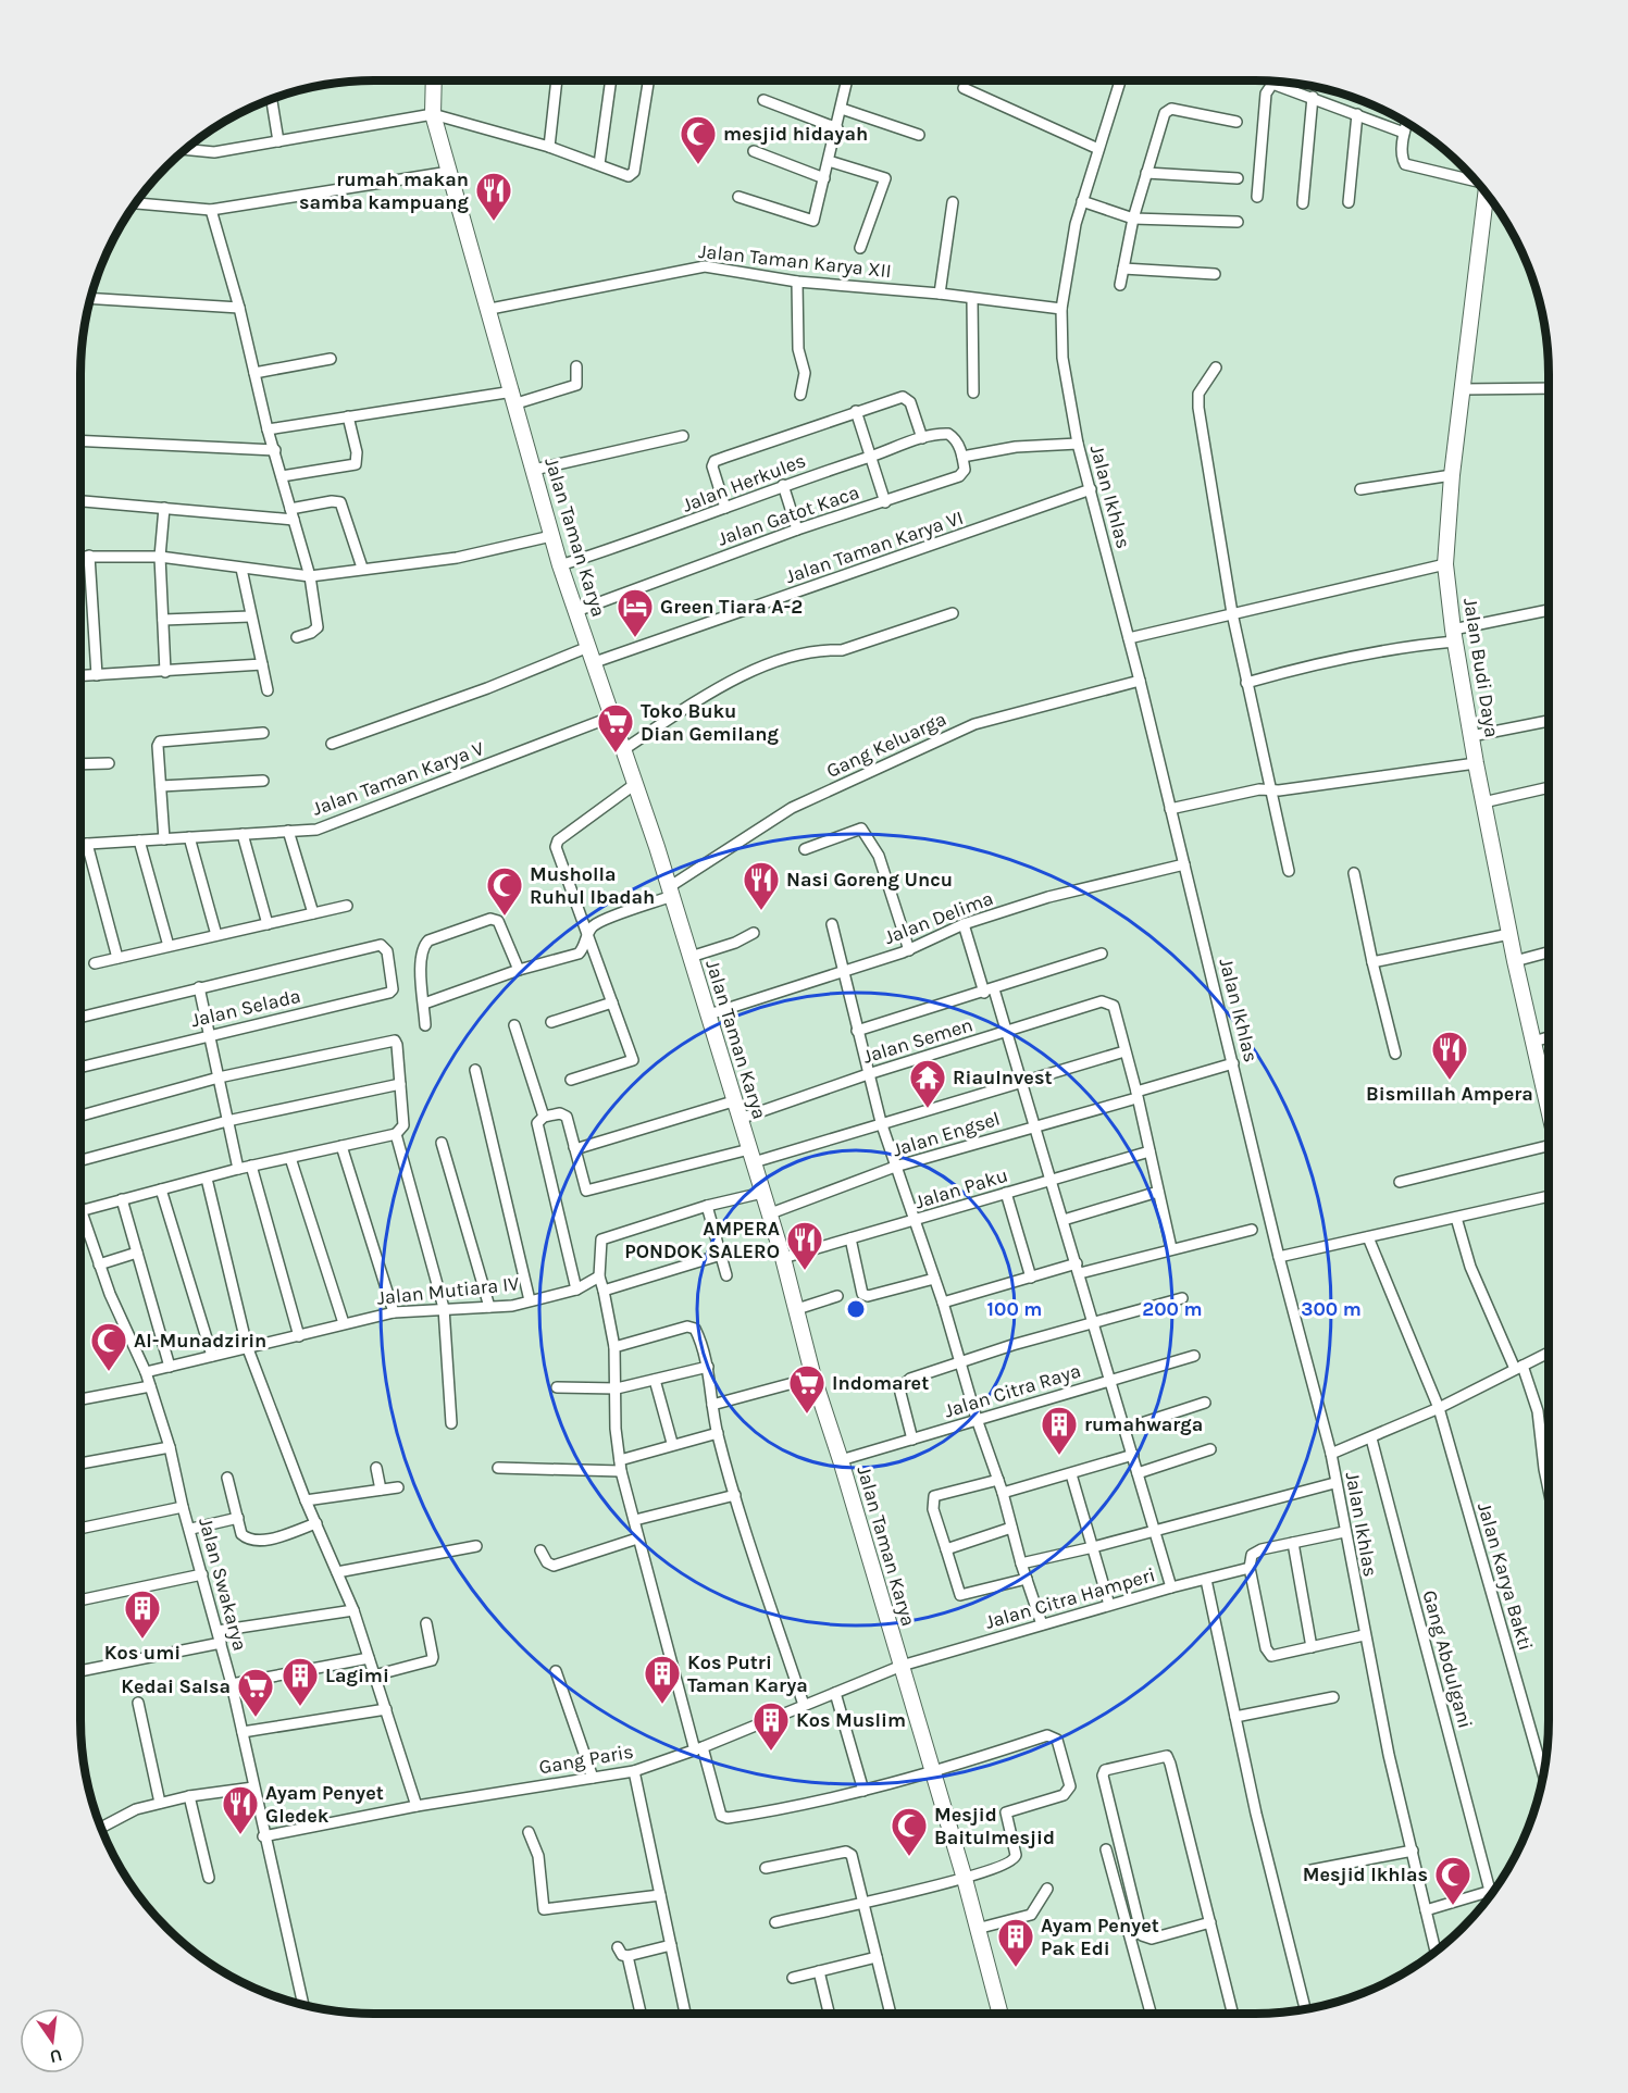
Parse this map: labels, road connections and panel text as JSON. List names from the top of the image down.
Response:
{
  "streets": {
    "street": [
      "Jalan Taman Karya XII",
      "Jalan Herkules",
      "Jalan Ikhlas",
      "Jalan Gatot Kaca",
      "Jalan Taman Karya",
      "Jalan Taman Karya VI",
      "Jalan Budi Daya",
      "Gang Keluarga",
      "Jalan Taman Karya V",
      "Jalan Delima",
      "Jalan Selada",
      "Jalan Semen",
      "Jalan Engsel",
      "Jalan Paku",
      "Jalan Mutiara IV",
      "Jalan Citra Raya",
      "Jalan Karya Bakti",
      "Jalan Swakarya",
      "Jalan Citra Hamperi",
      "Gang Abdulgani",
      "Gang Paris"
    ]
  },
  "crossings": [
    ["Jalan Taman Karya XII", "Jalan Ikhlas"],
    ["Jalan Taman Karya XII", "Jalan Taman Karya"],
    ["Jalan Herkules", "Jalan Gatot Kaca"],
    ["Jalan Herkules", "Jalan Taman Karya"],
    ["Jalan Ikhlas", "Jalan Taman Karya VI"],
    ["Jalan Ikhlas", "Gang Keluarga"],
    ["Jalan Ikhlas", "Jalan Delima"],
    ["Jalan Ikhlas", "Jalan Engsel"],
    ["Jalan Gatot Kaca", "Jalan Taman Karya"],
    ["Jalan Taman Karya", "Jalan Taman Karya VI"],
    ["Jalan Taman Karya", "Gang Keluarga"],
    ["Jalan Taman Karya", "Jalan Taman Karya V"],
    ["Jalan Taman Karya", "Jalan Delima"],
    ["Jalan Taman Karya", "Jalan Semen"],
    ["Jalan Taman Karya", "Jalan Engsel"],
    ["Jalan Taman Karya", "Jalan Paku"],
    ["Jalan Taman Karya", "Jalan Citra Raya"],
    ["Jalan Taman Karya", "Jalan Citra Hamperi"],
    ["Jalan Taman Karya", "Gang Paris"],
    ["Jalan Mutiara IV", "Jalan Swakarya"],
    ["Jalan Swakarya", "Gang Paris"],
    ["Jalan Citra Hamperi", "Gang Paris"]
  ],
  "places": {
    "mosque": [
      "mesjid hidayah",
      "Musholla Ruhul Ibadah",
      "Al-Munadzirin",
      "Mesjid Baitulmesjid",
      "Mesjid Ikhlas"
    ],
    "restaurant": [
      "rumah makan samba kampuang",
      "Nasi Goreng Uncu",
      "Bismillah Ampera",
      "AMPERA PONDOK SALERO",
      "Ayam Penyet Gledek"
    ],
    "hotel": ["Green Tiara A-2"],
    "supermarket": ["Toko Buku Dian Gemilang", "Indomaret", "Kedai Salsa"],
    "temple": ["RiauInvest"],
    "building": [
      "rumahwarga",
      "Kos umi",
      "Kos Putri Taman Karya",
      "Lagimi",
      "Kos Muslim",
      "Ayam Penyet Pak Edi"
    ]
  },
  "north": "bottom",
  "rings": ["100 m", "200 m", "300 m"]
}
